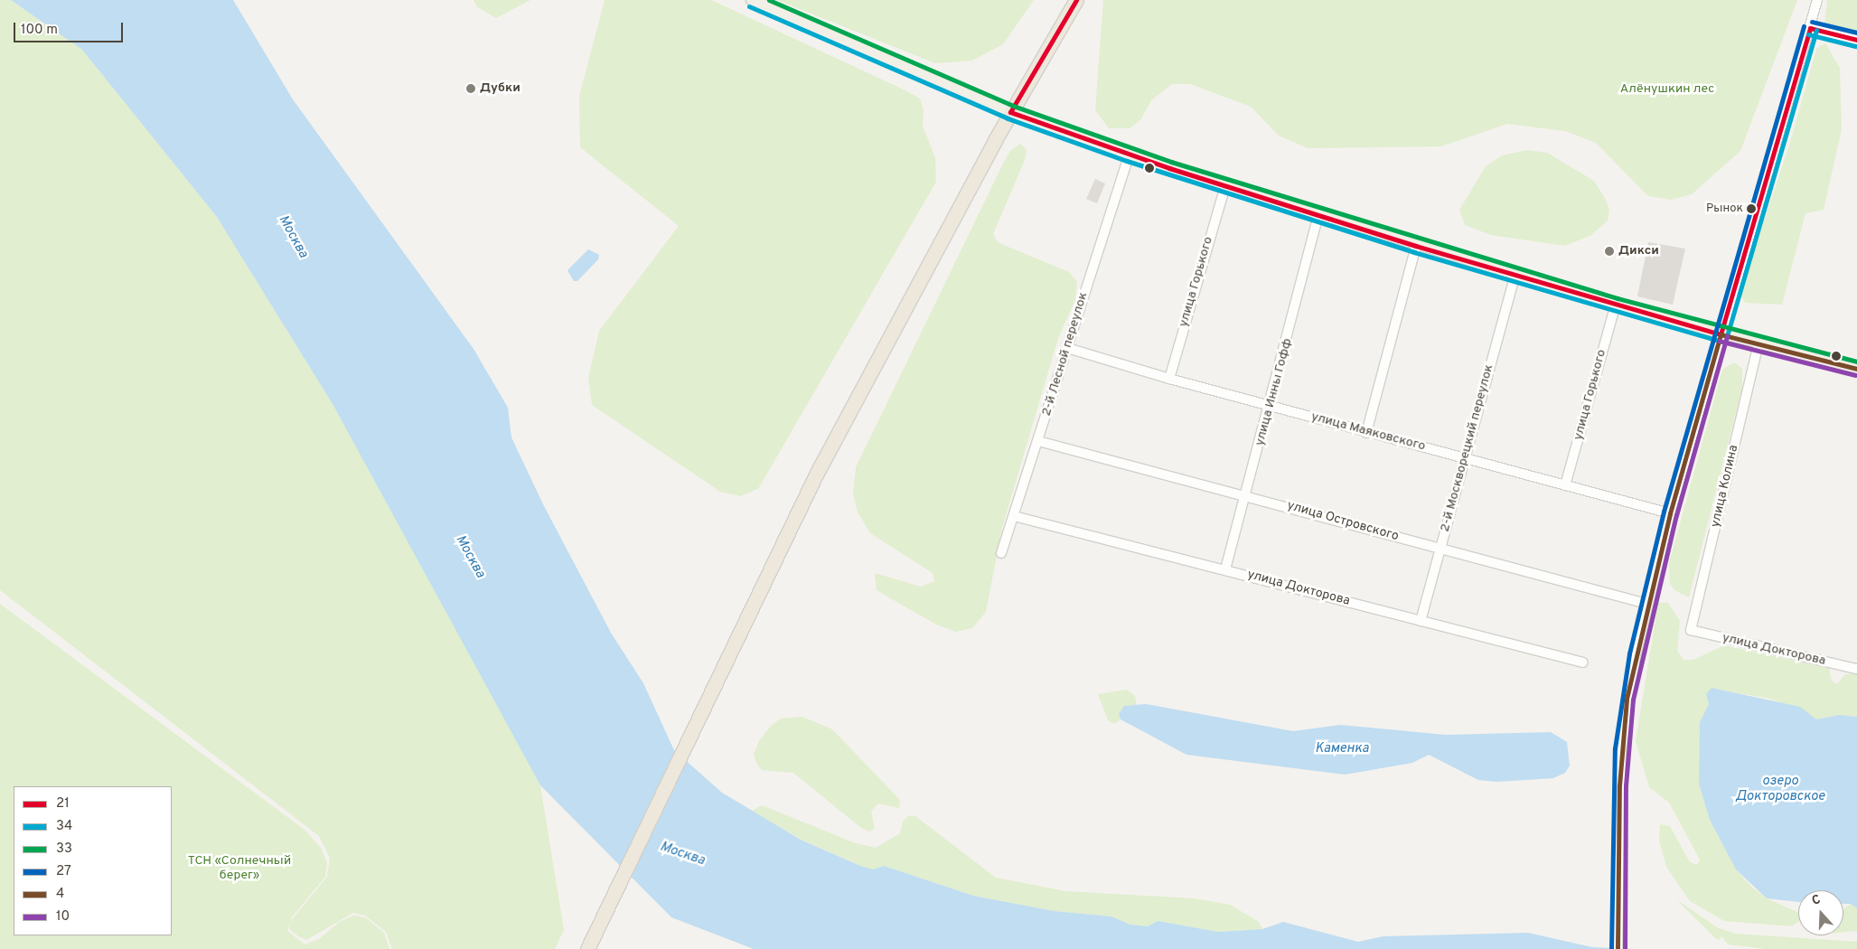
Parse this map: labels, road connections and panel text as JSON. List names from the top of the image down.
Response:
{
  "streets": {
    "street": [
      "улица Горького",
      "2-й Лесной переулок",
      "улица Инны Гофф",
      "улица Маяковского",
      "2-й Москворецкий переулок",
      "улица Колина",
      "улица Островского",
      "улица Докторова"
    ]
  },
  "crossings": [
    ["улица Горького", "улица Маяковского"],
    ["2-й Лесной переулок", "улица Маяковского"],
    ["2-й Лесной переулок", "улица Островского"],
    ["2-й Лесной переулок", "улица Докторова"],
    ["улица Инны Гофф", "улица Маяковского"],
    ["улица Инны Гофф", "улица Островского"],
    ["улица Инны Гофф", "улица Докторова"],
    ["улица Маяковского", "2-й Москворецкий переулок"],
    ["2-й Москворецкий переулок", "улица Островского"],
    ["2-й Москворецкий переулок", "улица Докторова"],
    ["улица Колина", "улица Докторова"]
  ],
  "water": ["Москва", "Каменка", "озеро Докторовское"],
  "parks": ["Алёнушкин лес", "ТСН «Солнечный берег»"],
  "places": ["Дубки", "Рынок", "Дикси"],
  "lines": [
    "transit line 21",
    "transit line 33",
    "transit line 34",
    "transit line 27",
    "transit line 4",
    "transit line 10"
  ],
  "legend": [
    "21",
    "34",
    "33",
    "27",
    "4",
    "10"
  ],
  "scale_bar": "100 m",
  "north": "top"
}
